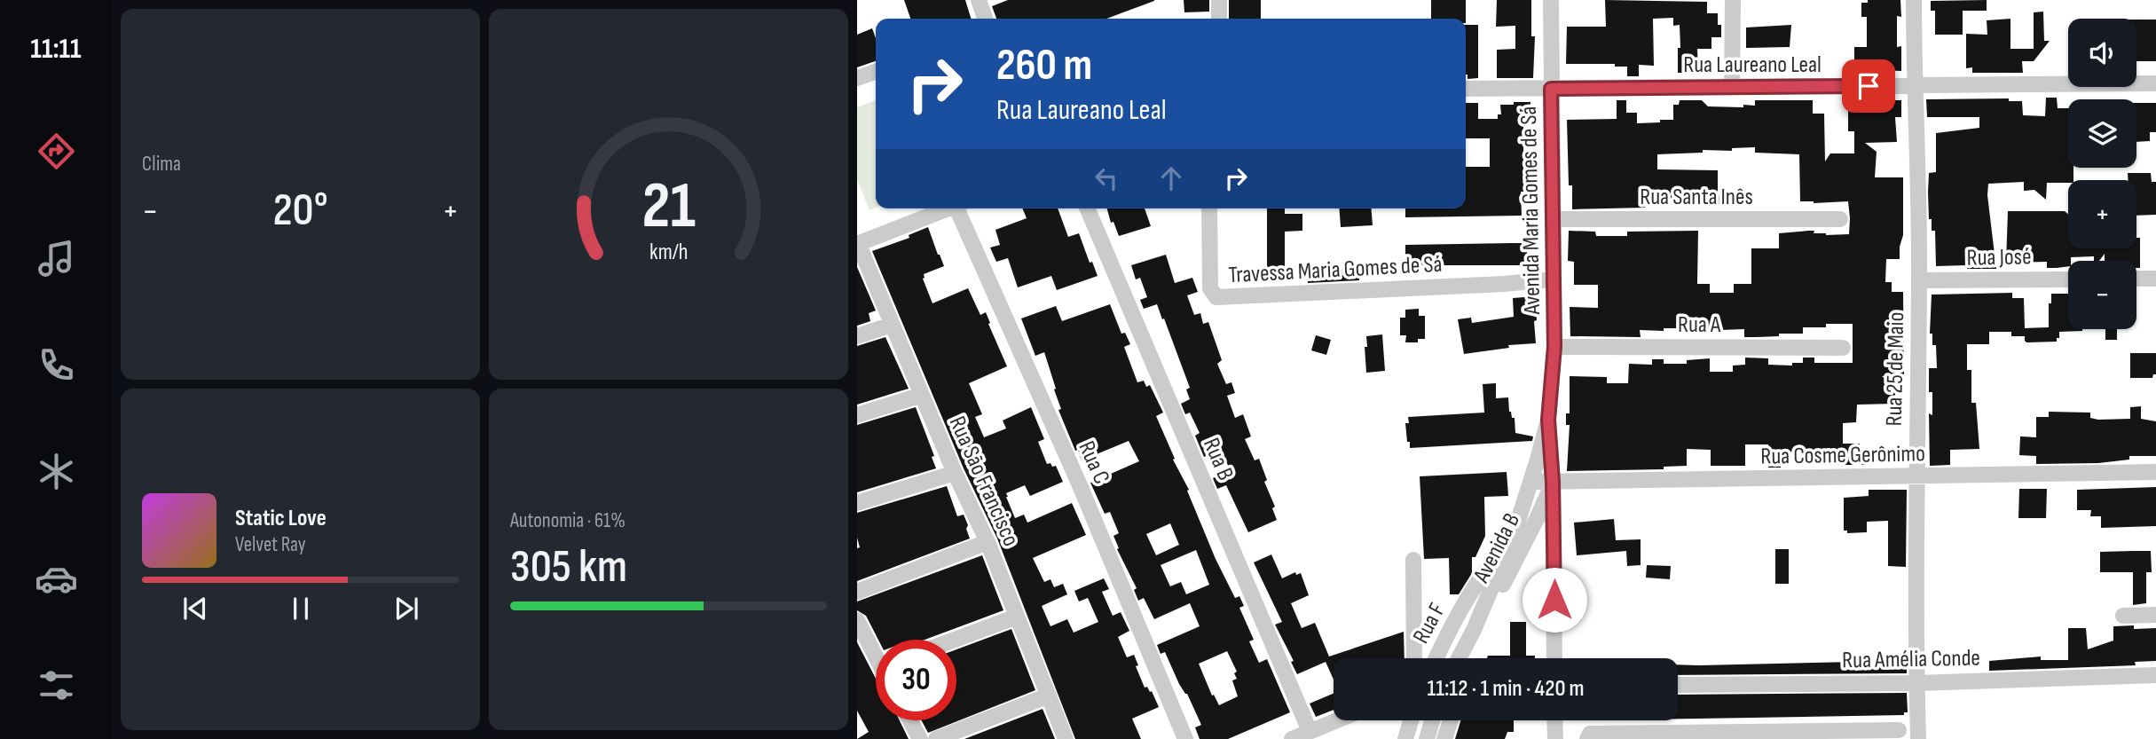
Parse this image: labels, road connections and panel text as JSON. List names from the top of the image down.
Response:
{
  "streets": {
    "street": [
      "Rua Laureano Leal",
      "Rua Santa Inês",
      "Avenida Maria Gomes de Sá",
      "Rua José",
      "Travessa Maria Gomes de Sá",
      "Rua A",
      "Rua 25 de Maio",
      "Rua Cosme Gerônimo",
      "Rua B",
      "Rua C",
      "Rua São Francisco",
      "Avenida B",
      "Rua F",
      "Rua Amélia Conde"
    ]
  },
  "crossings": [
    ["Rua Laureano Leal", "Avenida Maria Gomes de Sá"],
    ["Rua Laureano Leal", "Rua 25 de Maio"],
    ["Rua Santa Inês", "Avenida Maria Gomes de Sá"],
    ["Avenida Maria Gomes de Sá", "Travessa Maria Gomes de Sá"],
    ["Avenida Maria Gomes de Sá", "Rua A"],
    ["Avenida Maria Gomes de Sá", "Rua Cosme Gerônimo"],
    ["Avenida Maria Gomes de Sá", "Avenida B"],
    ["Rua José", "Rua 25 de Maio"],
    ["Rua 25 de Maio", "Rua Cosme Gerônimo"],
    ["Rua 25 de Maio", "Rua Amélia Conde"],
    ["Rua Cosme Gerônimo", "Avenida B"],
    ["Avenida B", "Rua F"]
  ],
  "page": {
    "tabs": "11:11",
    "tile": [
      "Clima",
      ["Autonomia · 61%", "305 km"]
    ],
    "map_buttons": ["+", "−"],
    "turn": ["260 m", "Rua Laureano Leal"],
    "heat": ["−", "20°", "+"],
    "song": ["Static Love", "Velvet Ray"],
    "limit": "30",
    "trip": "11:12 · 1 min · 420 m",
    "gauge": ["21", "km/h"]
  }
}
